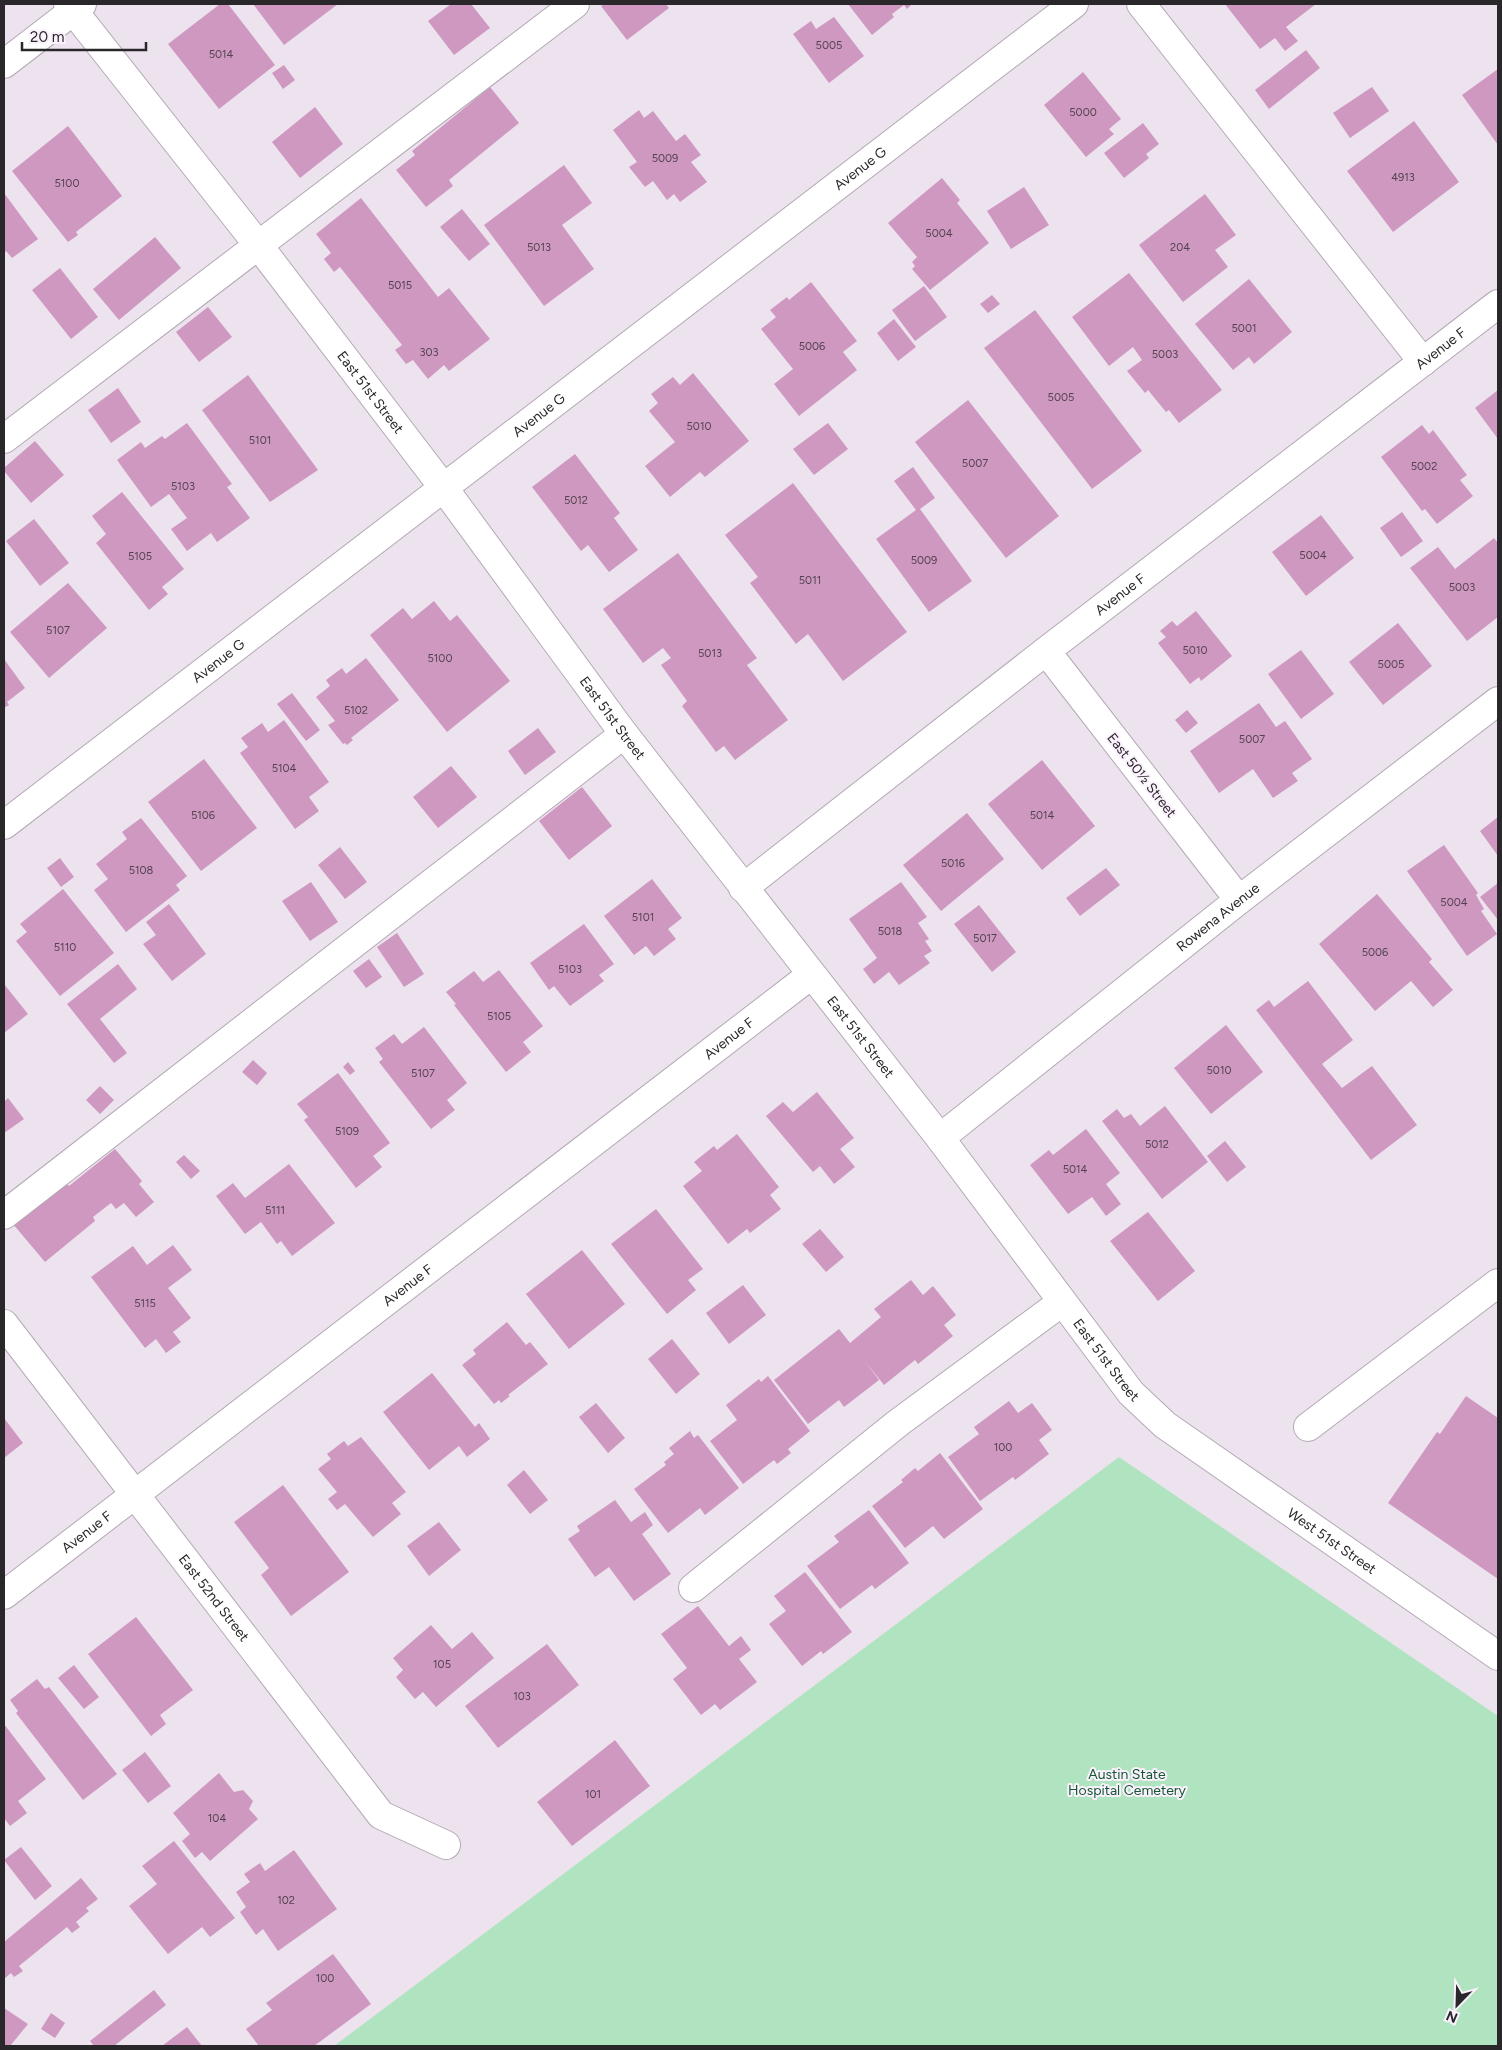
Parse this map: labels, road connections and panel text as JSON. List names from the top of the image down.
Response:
{
  "streets": {
    "street": [
      "Avenue G",
      "Avenue F",
      "East 51st Street",
      "East 50½ Street",
      "Rowena Avenue",
      "West 51st Street",
      "East 52nd Street"
    ]
  },
  "crossings": [
    ["Avenue G", "East 51st Street"],
    ["Avenue F", "East 51st Street"],
    ["Avenue F", "East 50½ Street"],
    ["Avenue F", "East 52nd Street"],
    ["East 51st Street", "Rowena Avenue"],
    ["East 51st Street", "West 51st Street"],
    ["East 50½ Street", "Rowena Avenue"]
  ],
  "parks": ["Austin State Hospital Cemetery"],
  "house_numbers": [
    "5005",
    "5014",
    "5000",
    "5009",
    "4913",
    "5100",
    "5004",
    "5013",
    "204",
    "5015",
    "5001",
    "5006",
    "303",
    "5003",
    "5005",
    "5010",
    "5101",
    "5007",
    "5002",
    "5103",
    "5012",
    "5004",
    "5105",
    "5009",
    "5011",
    "5003",
    "5107",
    "5010",
    "5013",
    "5100",
    "5005",
    "5102",
    "5007",
    "5104",
    "5106",
    "5014",
    "5016",
    "5108",
    "5004",
    "5101",
    "5018",
    "5017",
    "5110",
    "5006",
    "5103",
    "5105",
    "5010",
    "5107",
    "5109",
    "5012",
    "5014",
    "5111",
    "5115",
    "100",
    "105",
    "103",
    "101",
    "104",
    "102",
    "100"
  ],
  "scale_bar": "20 m",
  "north": "bottom left"
}
